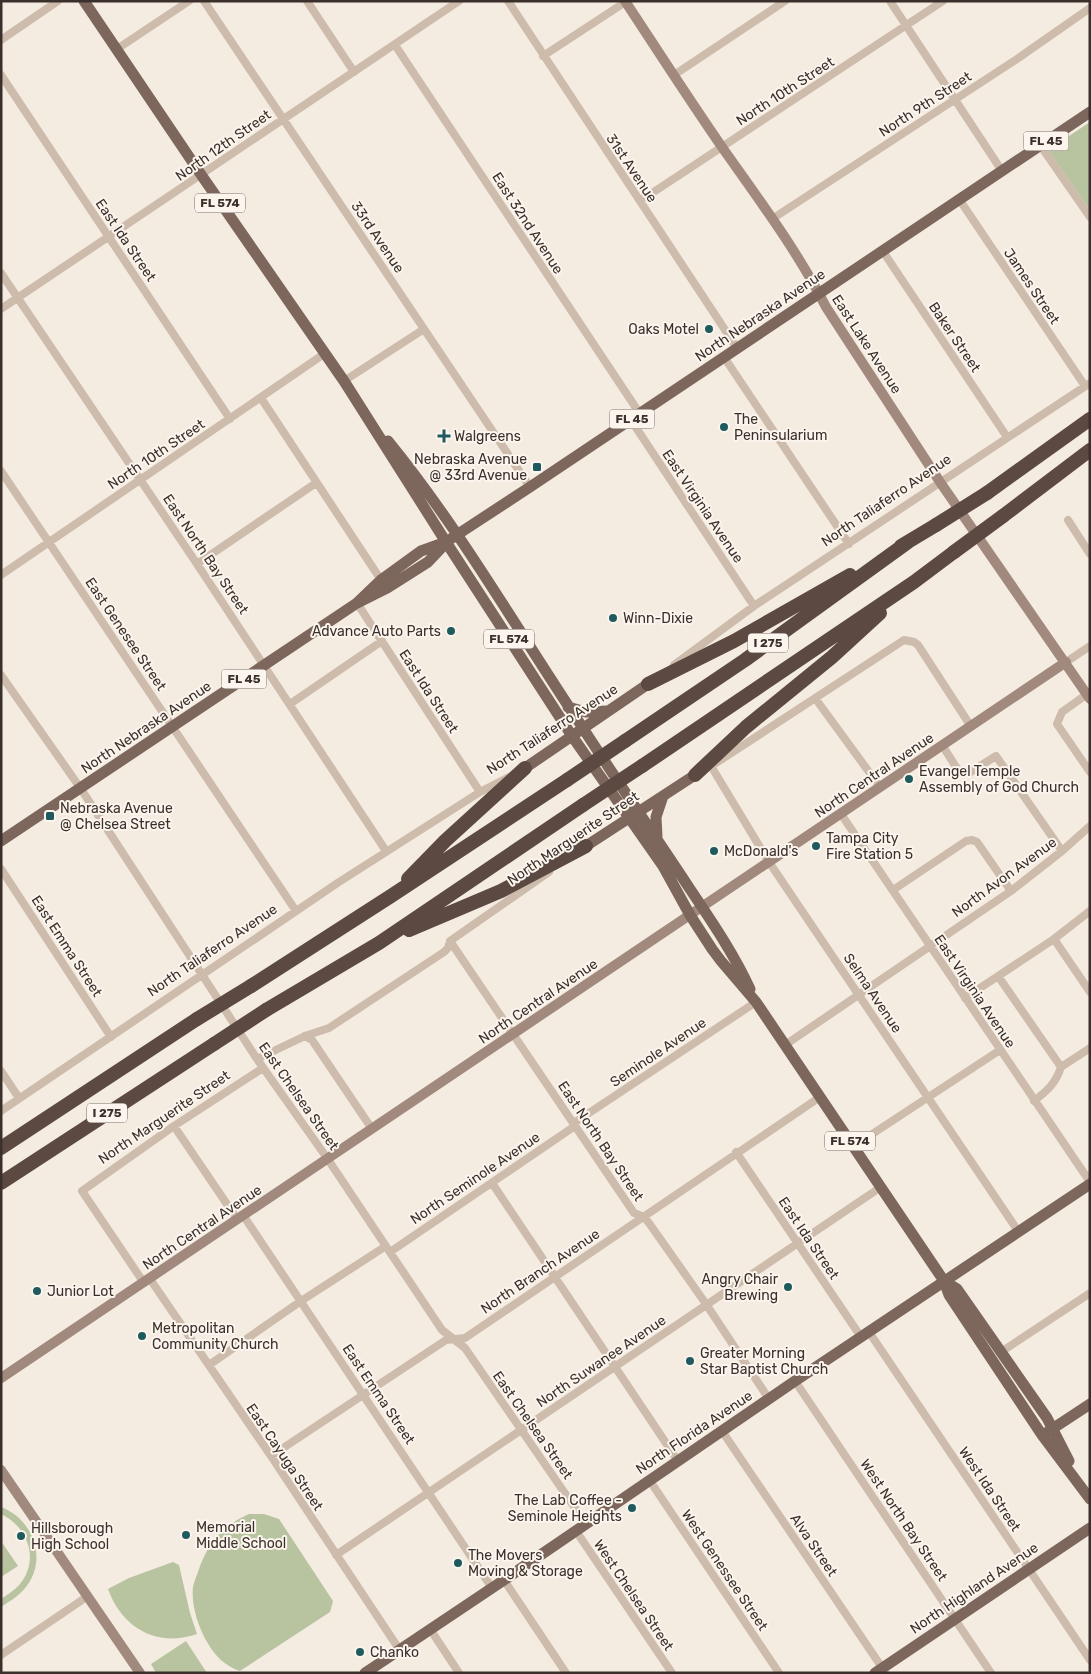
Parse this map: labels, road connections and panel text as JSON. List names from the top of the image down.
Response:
{
  "streets": {
    "highway": ["I 275"],
    "main road": [
      "FL 45",
      "FL 574",
      "North Nebraska Avenue",
      "North Taliaferro Avenue",
      "North Marguerite Street",
      "North Florida Avenue",
      "North Highland Avenue"
    ],
    "street": [
      "North 10th Street",
      "North 9th Street",
      "North 12th Street",
      "31st Avenue",
      "East 32nd Avenue",
      "33rd Avenue",
      "East Ida Street",
      "James Street",
      "Baker Street",
      "East Lake Avenue",
      "East Virginia Avenue",
      "East North Bay Street",
      "East Genesee Street",
      "North Central Avenue",
      "North Avon Avenue",
      "East Emma Street",
      "Selma Avenue",
      "Seminole Avenue",
      "East Chelsea Street",
      "North Seminole Avenue",
      "North Branch Avenue",
      "North Suwanee Avenue",
      "East Cayuga Street",
      "West Ida Street",
      "West North Bay Street",
      "Alva Street",
      "West Genessee Street",
      "West Chelsea Street"
    ]
  },
  "crossings": [
    ["North 10th Street", "31st Avenue"],
    ["North 10th Street", "FL 574"],
    ["North 10th Street", "East Ida Street"],
    ["North 10th Street", "East Lake Avenue"],
    ["North 10th Street", "East North Bay Street"],
    ["North 10th Street", "East Genesee Street"],
    ["North 9th Street", "East Lake Avenue"],
    ["North 12th Street", "FL 574"],
    ["North 12th Street", "East 32nd Avenue"],
    ["North 12th Street", "33rd Avenue"],
    ["North 12th Street", "East Ida Street"],
    ["North 12th Street", "East North Bay Street"],
    ["31st Avenue", "North Nebraska Avenue"],
    ["FL 574", "North Nebraska Avenue"],
    ["FL 574", "North Taliaferro Avenue"],
    ["FL 574", "North Central Avenue"],
    ["FL 574", "North Marguerite Street"],
    ["FL 574", "North Avon Avenue"],
    ["FL 574", "Seminole Avenue"],
    ["FL 574", "North Branch Avenue"],
    ["FL 574", "North Suwanee Avenue"],
    ["FL 574", "North Florida Avenue"],
    ["East 32nd Avenue", "North Nebraska Avenue"],
    ["East 32nd Avenue", "East Virginia Avenue"],
    ["33rd Avenue", "North Nebraska Avenue"],
    ["East Ida Street", "North Nebraska Avenue"],
    ["East Ida Street", "North Taliaferro Avenue"],
    ["East Ida Street", "North Branch Avenue"],
    ["East Ida Street", "North Suwanee Avenue"],
    ["East Ida Street", "North Florida Avenue"],
    ["East Ida Street", "West Ida Street"],
    ["James Street", "North Nebraska Avenue"],
    ["James Street", "North Taliaferro Avenue"],
    ["North Nebraska Avenue", "Baker Street"],
    ["North Nebraska Avenue", "East Lake Avenue"],
    ["North Nebraska Avenue", "East Virginia Avenue"],
    ["North Nebraska Avenue", "East North Bay Street"],
    ["North Nebraska Avenue", "East Genesee Street"],
    ["North Nebraska Avenue", "East Chelsea Street"],
    ["Baker Street", "North Taliaferro Avenue"],
    ["East Lake Avenue", "North Taliaferro Avenue"],
    ["East Lake Avenue", "North Central Avenue"],
    ["North Taliaferro Avenue", "East Virginia Avenue"],
    ["North Taliaferro Avenue", "East North Bay Street"],
    ["North Taliaferro Avenue", "East Genesee Street"],
    ["North Taliaferro Avenue", "East Emma Street"],
    ["North Taliaferro Avenue", "East Chelsea Street"],
    ["East Virginia Avenue", "North Central Avenue"],
    ["East Virginia Avenue", "North Avon Avenue"],
    ["East Virginia Avenue", "North Florida Avenue"],
    ["East North Bay Street", "North Central Avenue"],
    ["East North Bay Street", "North Marguerite Street"],
    ["East North Bay Street", "Seminole Avenue"],
    ["East North Bay Street", "North Seminole Avenue"],
    ["East North Bay Street", "North Branch Avenue"],
    ["East North Bay Street", "North Suwanee Avenue"],
    ["East North Bay Street", "North Florida Avenue"],
    ["North Central Avenue", "North Marguerite Street"],
    ["North Central Avenue", "East Emma Street"],
    ["North Central Avenue", "Selma Avenue"],
    ["North Central Avenue", "East Chelsea Street"],
    ["North Central Avenue", "East Cayuga Street"],
    ["North Marguerite Street", "East Emma Street"],
    ["North Marguerite Street", "Selma Avenue"],
    ["North Marguerite Street", "East Chelsea Street"],
    ["North Marguerite Street", "East Cayuga Street"],
    ["North Avon Avenue", "Selma Avenue"],
    ["East Emma Street", "North Branch Avenue"],
    ["East Emma Street", "North Suwanee Avenue"],
    ["East Emma Street", "North Florida Avenue"],
    ["Selma Avenue", "North Florida Avenue"],
    ["Seminole Avenue", "North Seminole Avenue"],
    ["East Chelsea Street", "North Seminole Avenue"],
    ["East Chelsea Street", "North Branch Avenue"],
    ["East Chelsea Street", "North Suwanee Avenue"],
    ["East Chelsea Street", "North Florida Avenue"],
    ["North Branch Avenue", "East Cayuga Street"],
    ["North Suwanee Avenue", "East Cayuga Street"],
    ["North Florida Avenue", "East Cayuga Street"],
    ["North Florida Avenue", "West Ida Street"],
    ["North Florida Avenue", "West North Bay Street"],
    ["North Florida Avenue", "Alva Street"],
    ["North Florida Avenue", "West Genessee Street"],
    ["North Florida Avenue", "West Chelsea Street"],
    ["West Ida Street", "North Highland Avenue"],
    ["West North Bay Street", "North Highland Avenue"],
    ["Alva Street", "North Highland Avenue"]
  ],
  "places": {
    "other": [
      "Oaks Motel",
      "The Peninsularium",
      "Winn-Dixie",
      "Advance Auto Parts",
      "Evangel Temple Assembly of God Church",
      "Tampa City Fire Station 5",
      "McDonald's",
      "Angry Chair Brewing",
      "Junior Lot",
      "Metropolitan Community Church",
      "Greater Morning Star Baptist Church",
      "The Lab Coffee - Seminole Heights",
      "Memorial Middle School",
      "Hillsborough High School",
      "The Movers Moving & Storage",
      "Chanko"
    ],
    "health": ["Walgreens"],
    "transit": ["Nebraska Avenue @ 33rd Avenue", "Nebraska Avenue @ Chelsea Street"]
  }
}
